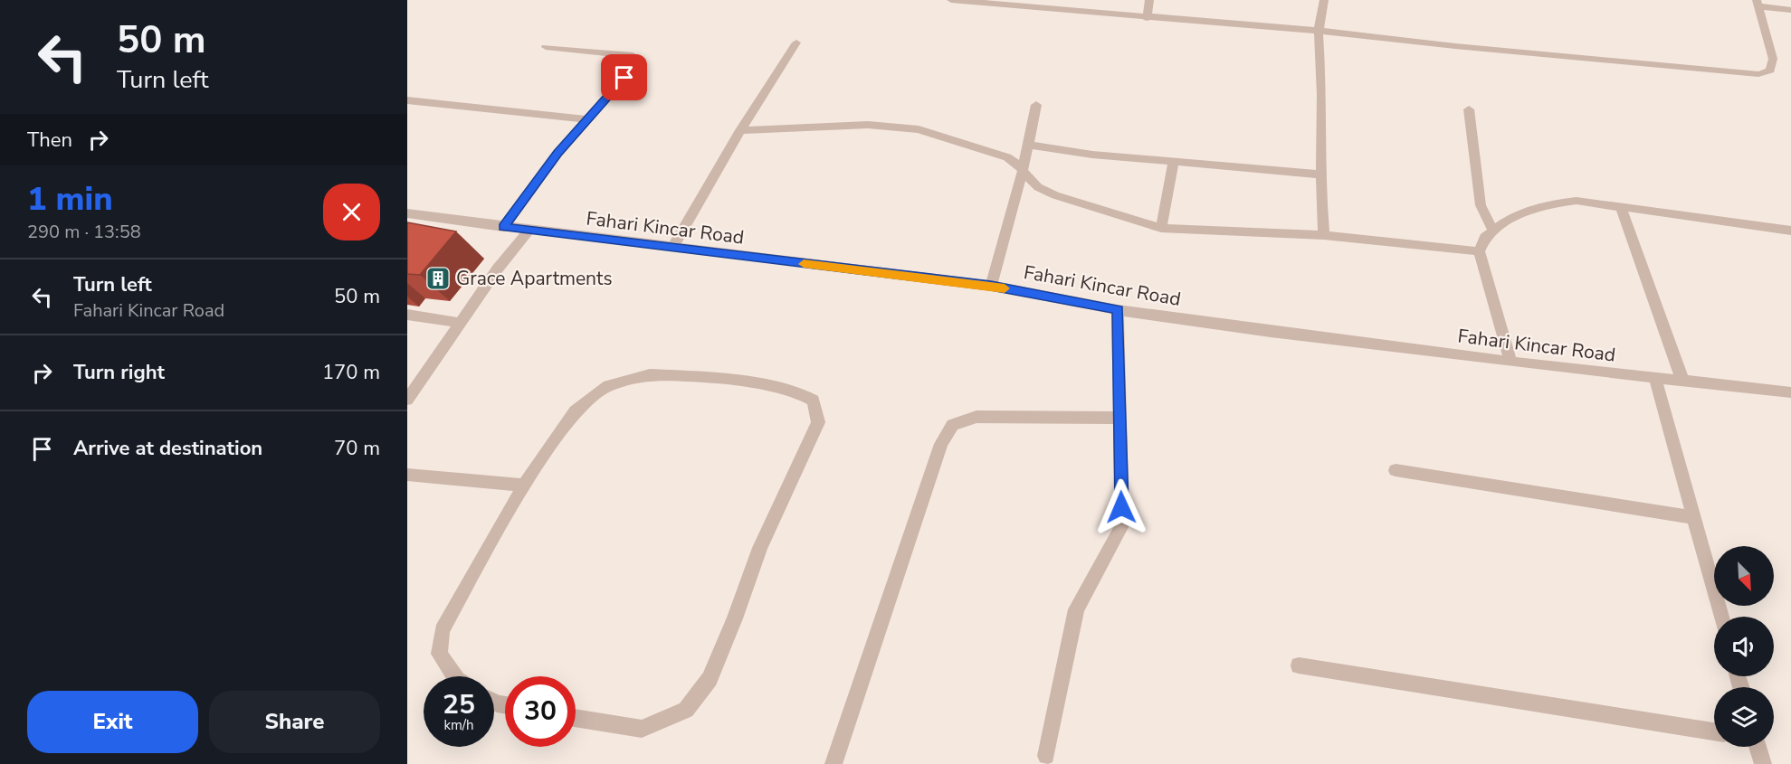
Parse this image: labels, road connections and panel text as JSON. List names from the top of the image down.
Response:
{
  "streets": {
    "street": ["Fahari Kincar Road"]
  },
  "places": {
    "building": ["Grace Apartments"]
  },
  "north": "bottom right",
  "page": {
    "turn": ["50 m", "Turn left"],
    "then": "Then",
    "heading": ["1 min", "290 m · 13:58"],
    "list": [
      {
        "name": "Turn left",
        "note": "Fahari Kincar Road",
        "value": "50 m"
      },
      {
        "name": "Turn right",
        "value": "170 m"
      },
      {
        "name": "Arrive at destination",
        "value": "70 m"
      }
    ],
    "speed": "25 km/h",
    "limit": "30",
    "buttons": ["Exit", "Share"]
  }
}
